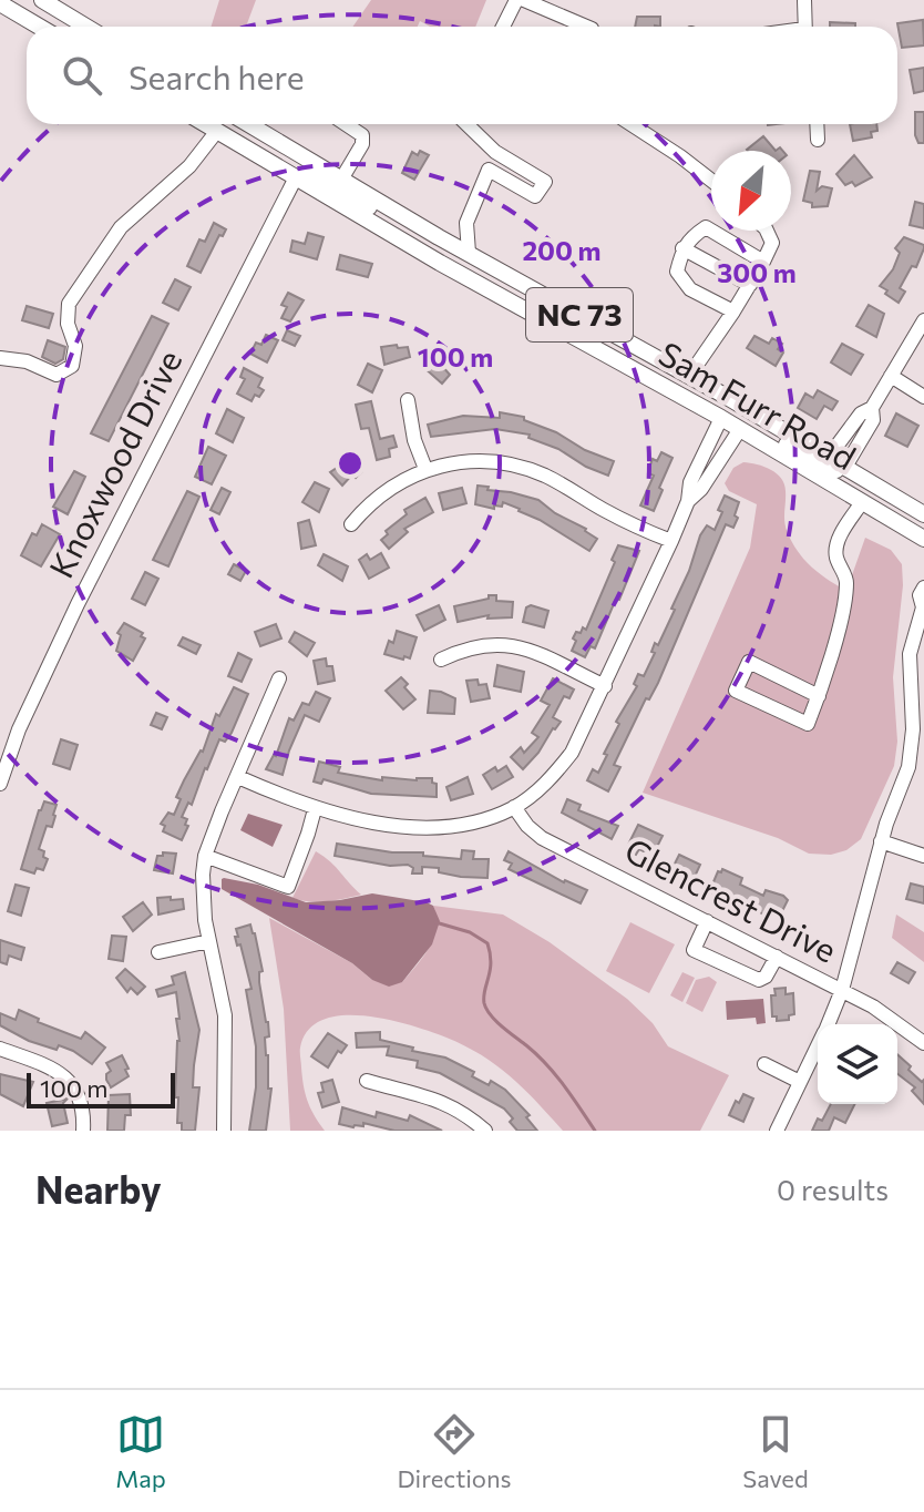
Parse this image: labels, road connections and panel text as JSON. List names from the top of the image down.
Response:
{
  "streets": {
    "main road": ["NC 73", "Sam Furr Road"],
    "street": ["Knoxwood Drive", "Glencrest Drive"]
  },
  "crossings": [
    ["Sam Furr Road", "Knoxwood Drive"]
  ],
  "scale_bar": "100 m",
  "north": "bottom left",
  "page": {
    "search": "Search here",
    "scale": "100 m",
    "heading": ["Nearby", "0 results"],
    "nav": ["Map", "Directions", "Saved"]
  },
  "rings": ["200 m", "300 m", "100 m"]
}
